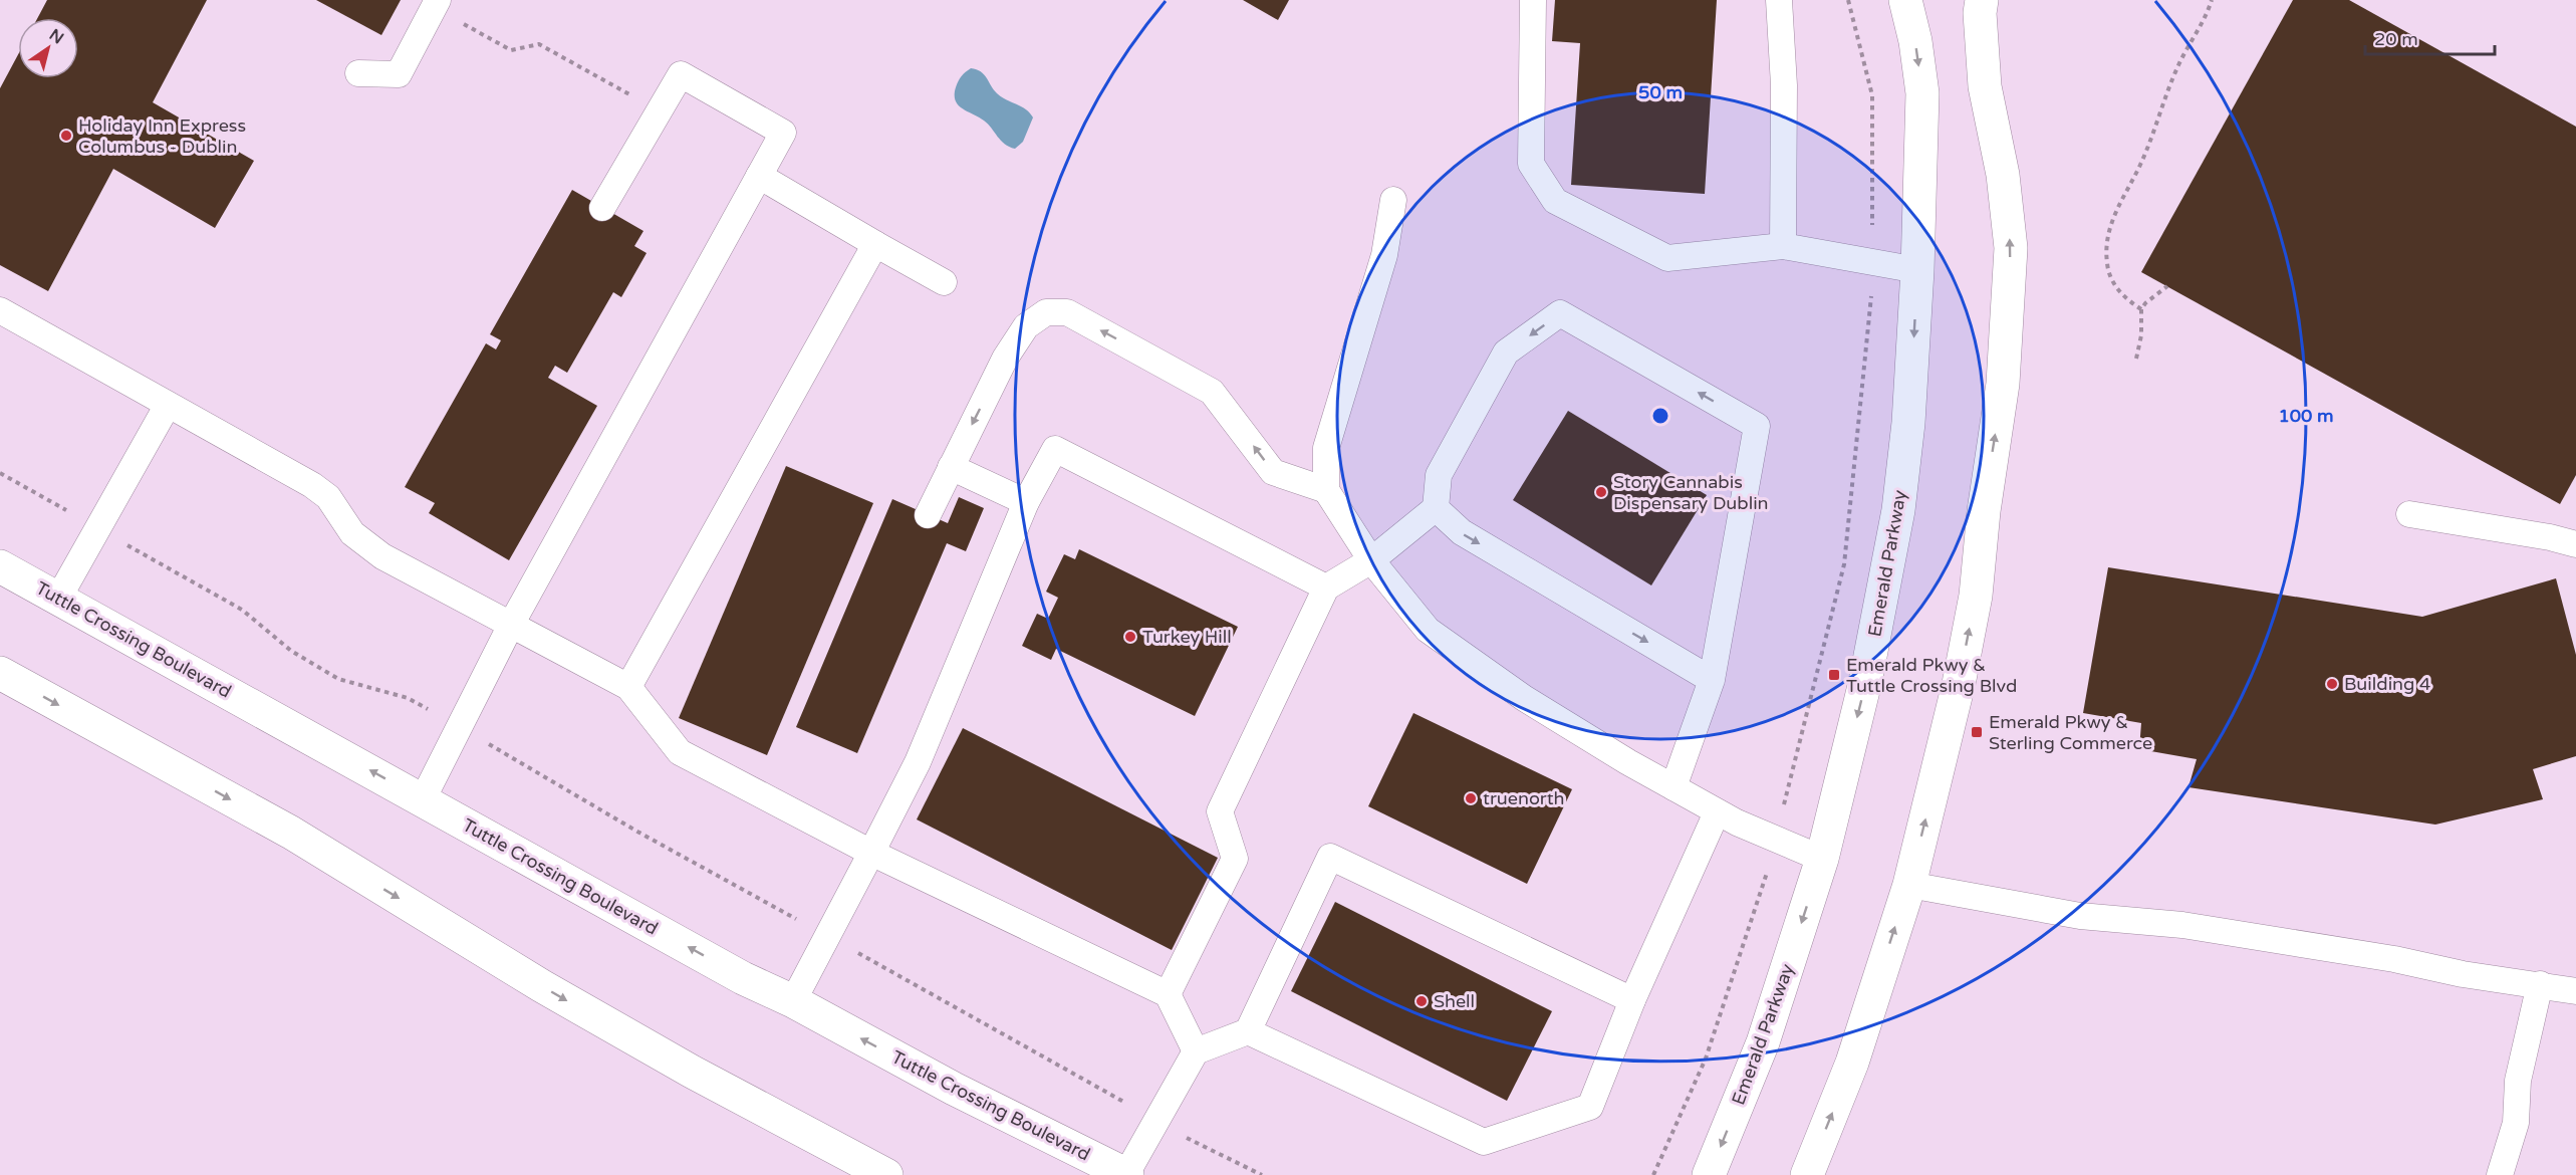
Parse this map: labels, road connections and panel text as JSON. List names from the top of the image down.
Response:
{
  "streets": {
    "main road": ["Emerald Parkway", "Tuttle Crossing Boulevard"]
  },
  "places": {
    "other": [
      "Holiday Inn Express Columbus - Dublin",
      "Story Cannabis Dispensary Dublin",
      "Turkey Hill",
      "Building 4",
      "truenorth",
      "Shell"
    ],
    "transit": ["Emerald Pkwy & Tuttle Crossing Blvd", "Emerald Pkwy & Sterling Commerce"]
  },
  "scale_bar": "20 m",
  "north": "top right",
  "rings": ["50 m", "100 m"]
}
